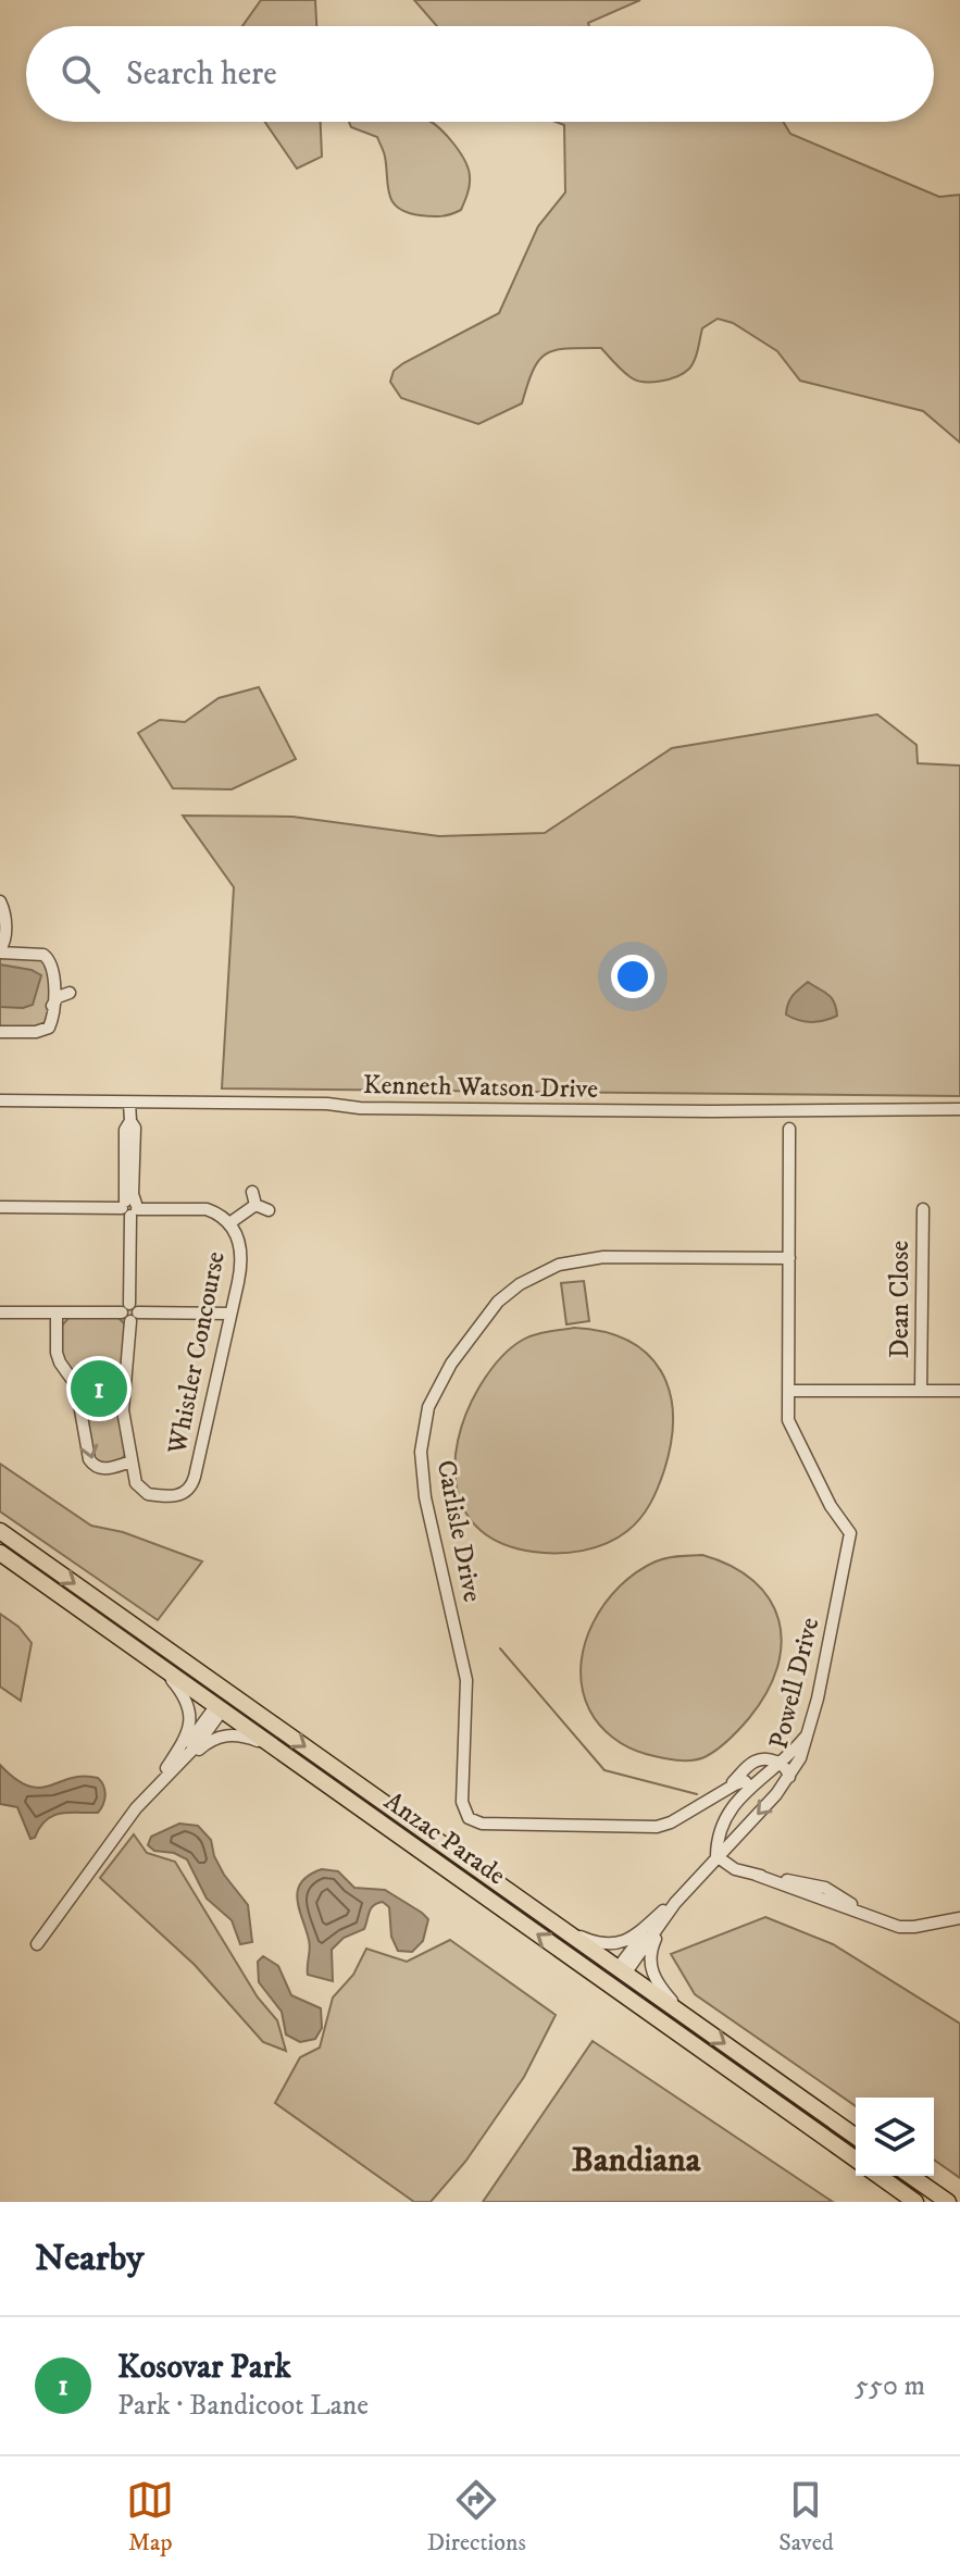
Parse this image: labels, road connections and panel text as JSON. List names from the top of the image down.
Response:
{
  "streets": {
    "main road": ["Anzac Parade"],
    "street": [
      "Kenneth Watson Drive",
      "Dean Close",
      "Whistler Concourse",
      "Carlisle Drive",
      "Powell Drive"
    ]
  },
  "crossings": [
    ["Powell Drive", "Anzac Parade"]
  ],
  "districts": ["Bandiana"],
  "page": {
    "search": "Search here",
    "pins": "1",
    "heading": "Nearby",
    "list": [
      {
        "mark": "1",
        "name": "Kosovar Park",
        "note": "Park · Bandicoot Lane",
        "value": "550 m"
      }
    ],
    "nav": ["Map", "Directions", "Saved"]
  }
}
